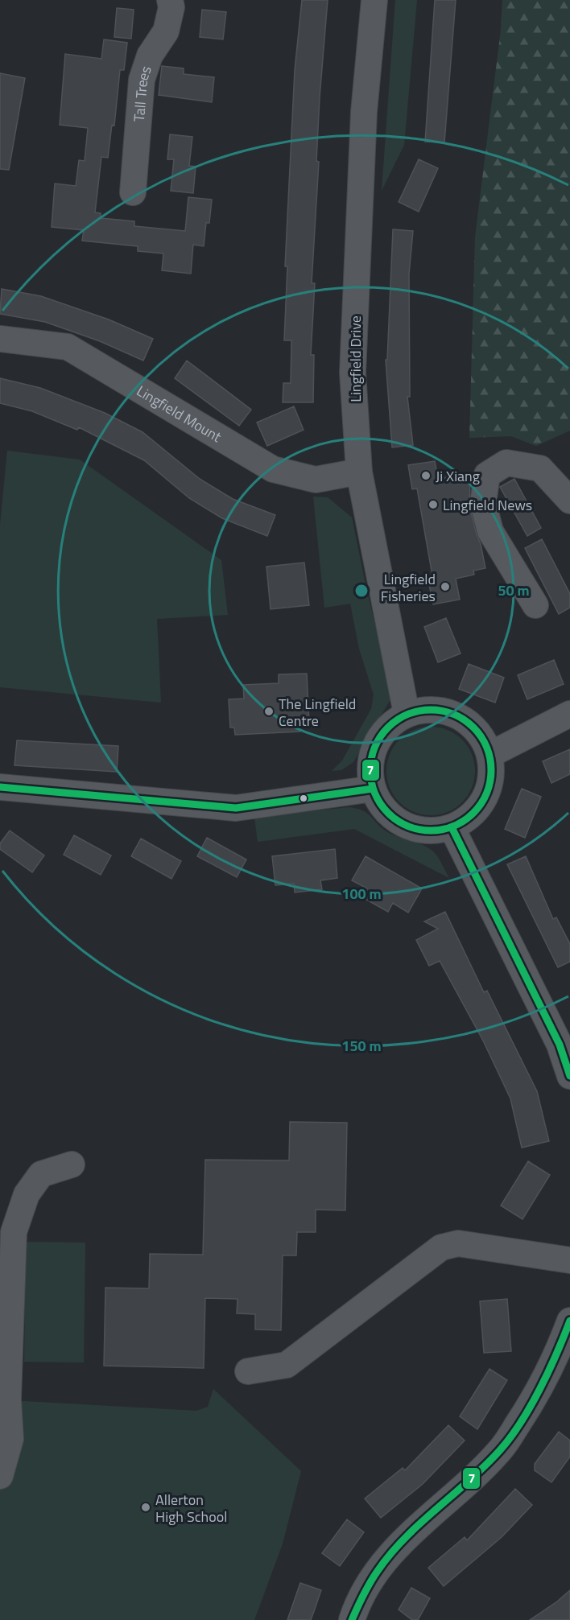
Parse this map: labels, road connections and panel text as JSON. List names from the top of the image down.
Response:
{
  "streets": {
    "street": ["Tall Trees", "Lingfield Drive", "Lingfield Mount"]
  },
  "crossings": [
    ["Lingfield Drive", "Lingfield Mount"]
  ],
  "places": [
    "Ji Xiang",
    "Lingfield News",
    "Lingfield Fisheries",
    "The Lingfield Centre",
    "Allerton High School"
  ],
  "lines": ["transit line 7"],
  "rings": ["50 m", "100 m", "150 m"]
}
